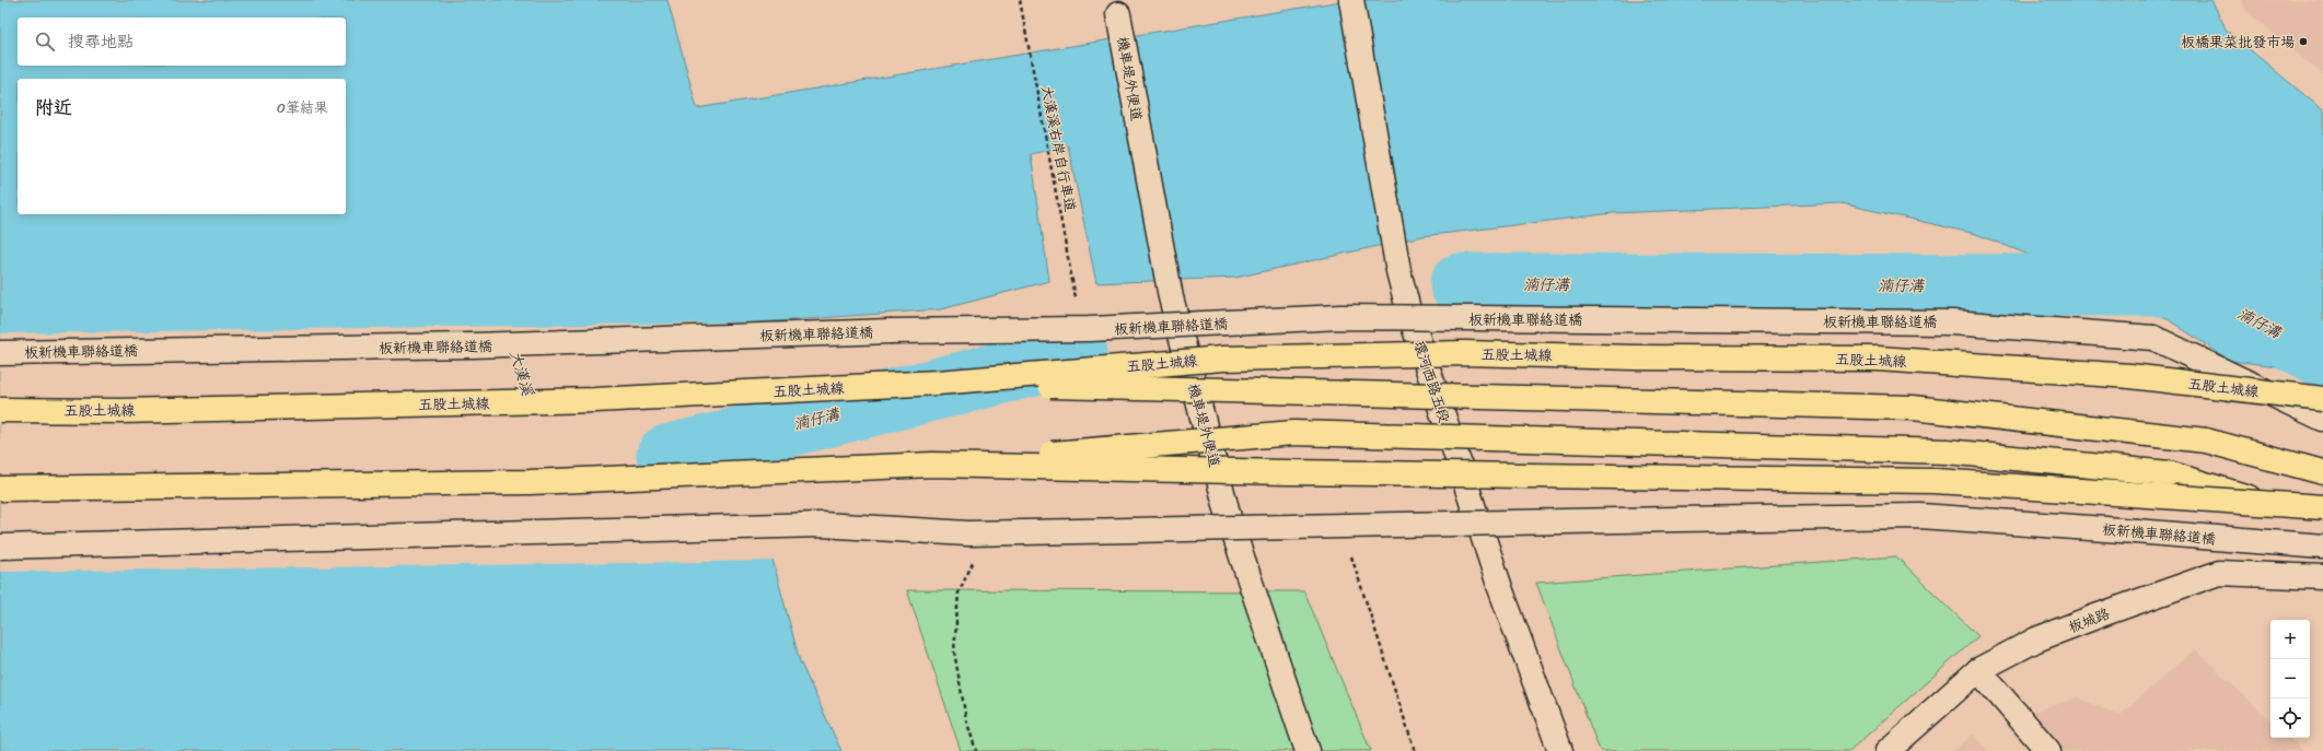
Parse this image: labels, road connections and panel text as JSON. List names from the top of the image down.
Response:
{
  "streets": {
    "highway": ["五股土城線"],
    "street": [
      "機車堤外便道",
      "板新機車聯絡道橋",
      "環河西路五段",
      "板城路"
    ],
    "path": ["大漢溪右岸自行車道"]
  },
  "water": ["湳仔溝", "大漢溪"],
  "places": ["板橋果菜批發市場"],
  "page": {
    "search": "搜尋地點",
    "heading": ["附近", "0筆結果"],
    "map_buttons": ["+", "−"]
  }
}
